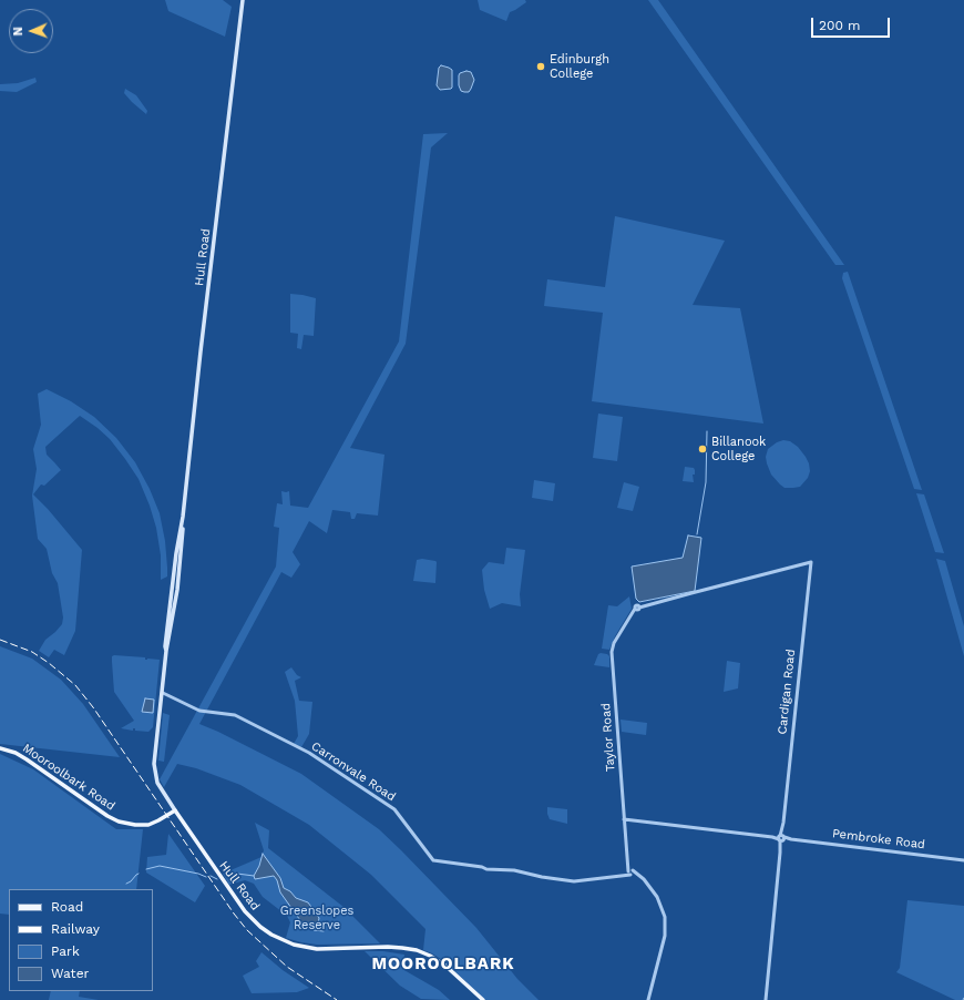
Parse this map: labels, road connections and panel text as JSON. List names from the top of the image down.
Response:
{
  "streets": {
    "main road": ["Hull Road", "Mooroolbark Road"],
    "street": [
      "Cardigan Road",
      "Taylor Road",
      "Carronvale Road",
      "Pembroke Road"
    ]
  },
  "crossings": [
    ["Hull Road", "Carronvale Road"],
    ["Hull Road", "Mooroolbark Road"],
    ["Cardigan Road", "Taylor Road"],
    ["Cardigan Road", "Pembroke Road"],
    ["Taylor Road", "Carronvale Road"],
    ["Taylor Road", "Pembroke Road"]
  ],
  "districts": ["MOOROOLBARK"],
  "parks": ["Greenslopes Reserve"],
  "places": ["Edinburgh College", "Billanook College"],
  "legend": [
    "Road",
    "Railway",
    "Park",
    "Water"
  ],
  "scale_bar": "200 m",
  "north": "left"
}
